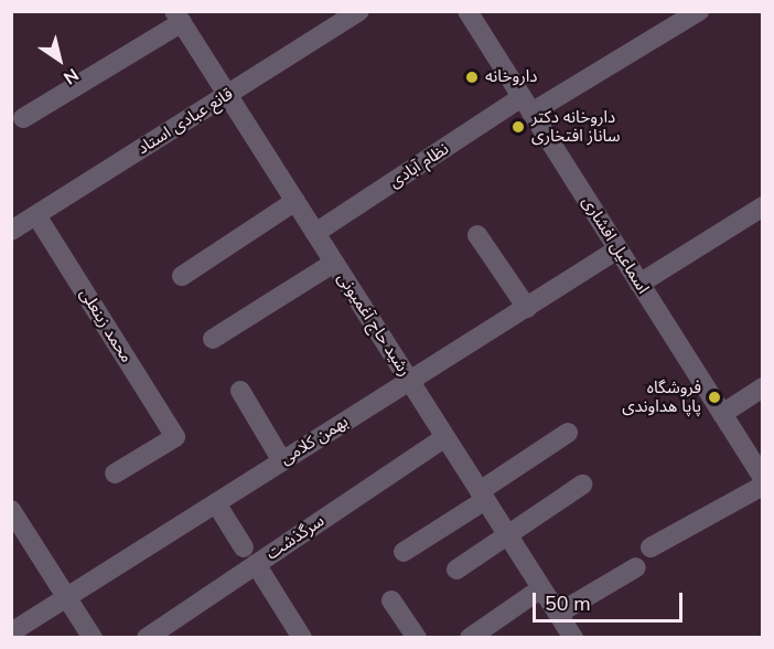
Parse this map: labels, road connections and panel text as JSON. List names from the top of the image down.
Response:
{
  "streets": {
    "street": [
      "قانع عبادی استاد",
      "نظام آبادی",
      "اسماعیل افشاری",
      "رشید حاج آغمیونی",
      "محمد زینعلی",
      "بهمن کلامی",
      "سرگذشت"
    ]
  },
  "crossings": [
    ["قانع عبادی استاد", "رشید حاج آغمیونی"],
    ["قانع عبادی استاد", "محمد زینعلی"],
    ["نظام آبادی", "اسماعیل افشاری"],
    ["نظام آبادی", "رشید حاج آغمیونی"],
    ["اسماعیل افشاری", "بهمن کلامی"],
    ["رشید حاج آغمیونی", "بهمن کلامی"],
    ["رشید حاج آغمیونی", "سرگذشت"]
  ],
  "places": ["داروخانه", "داروخانه دكتر ساناز افتخارى", "فروشگاه پاپا هداوندی"],
  "scale_bar": "50 m",
  "north": "bottom right"
}
